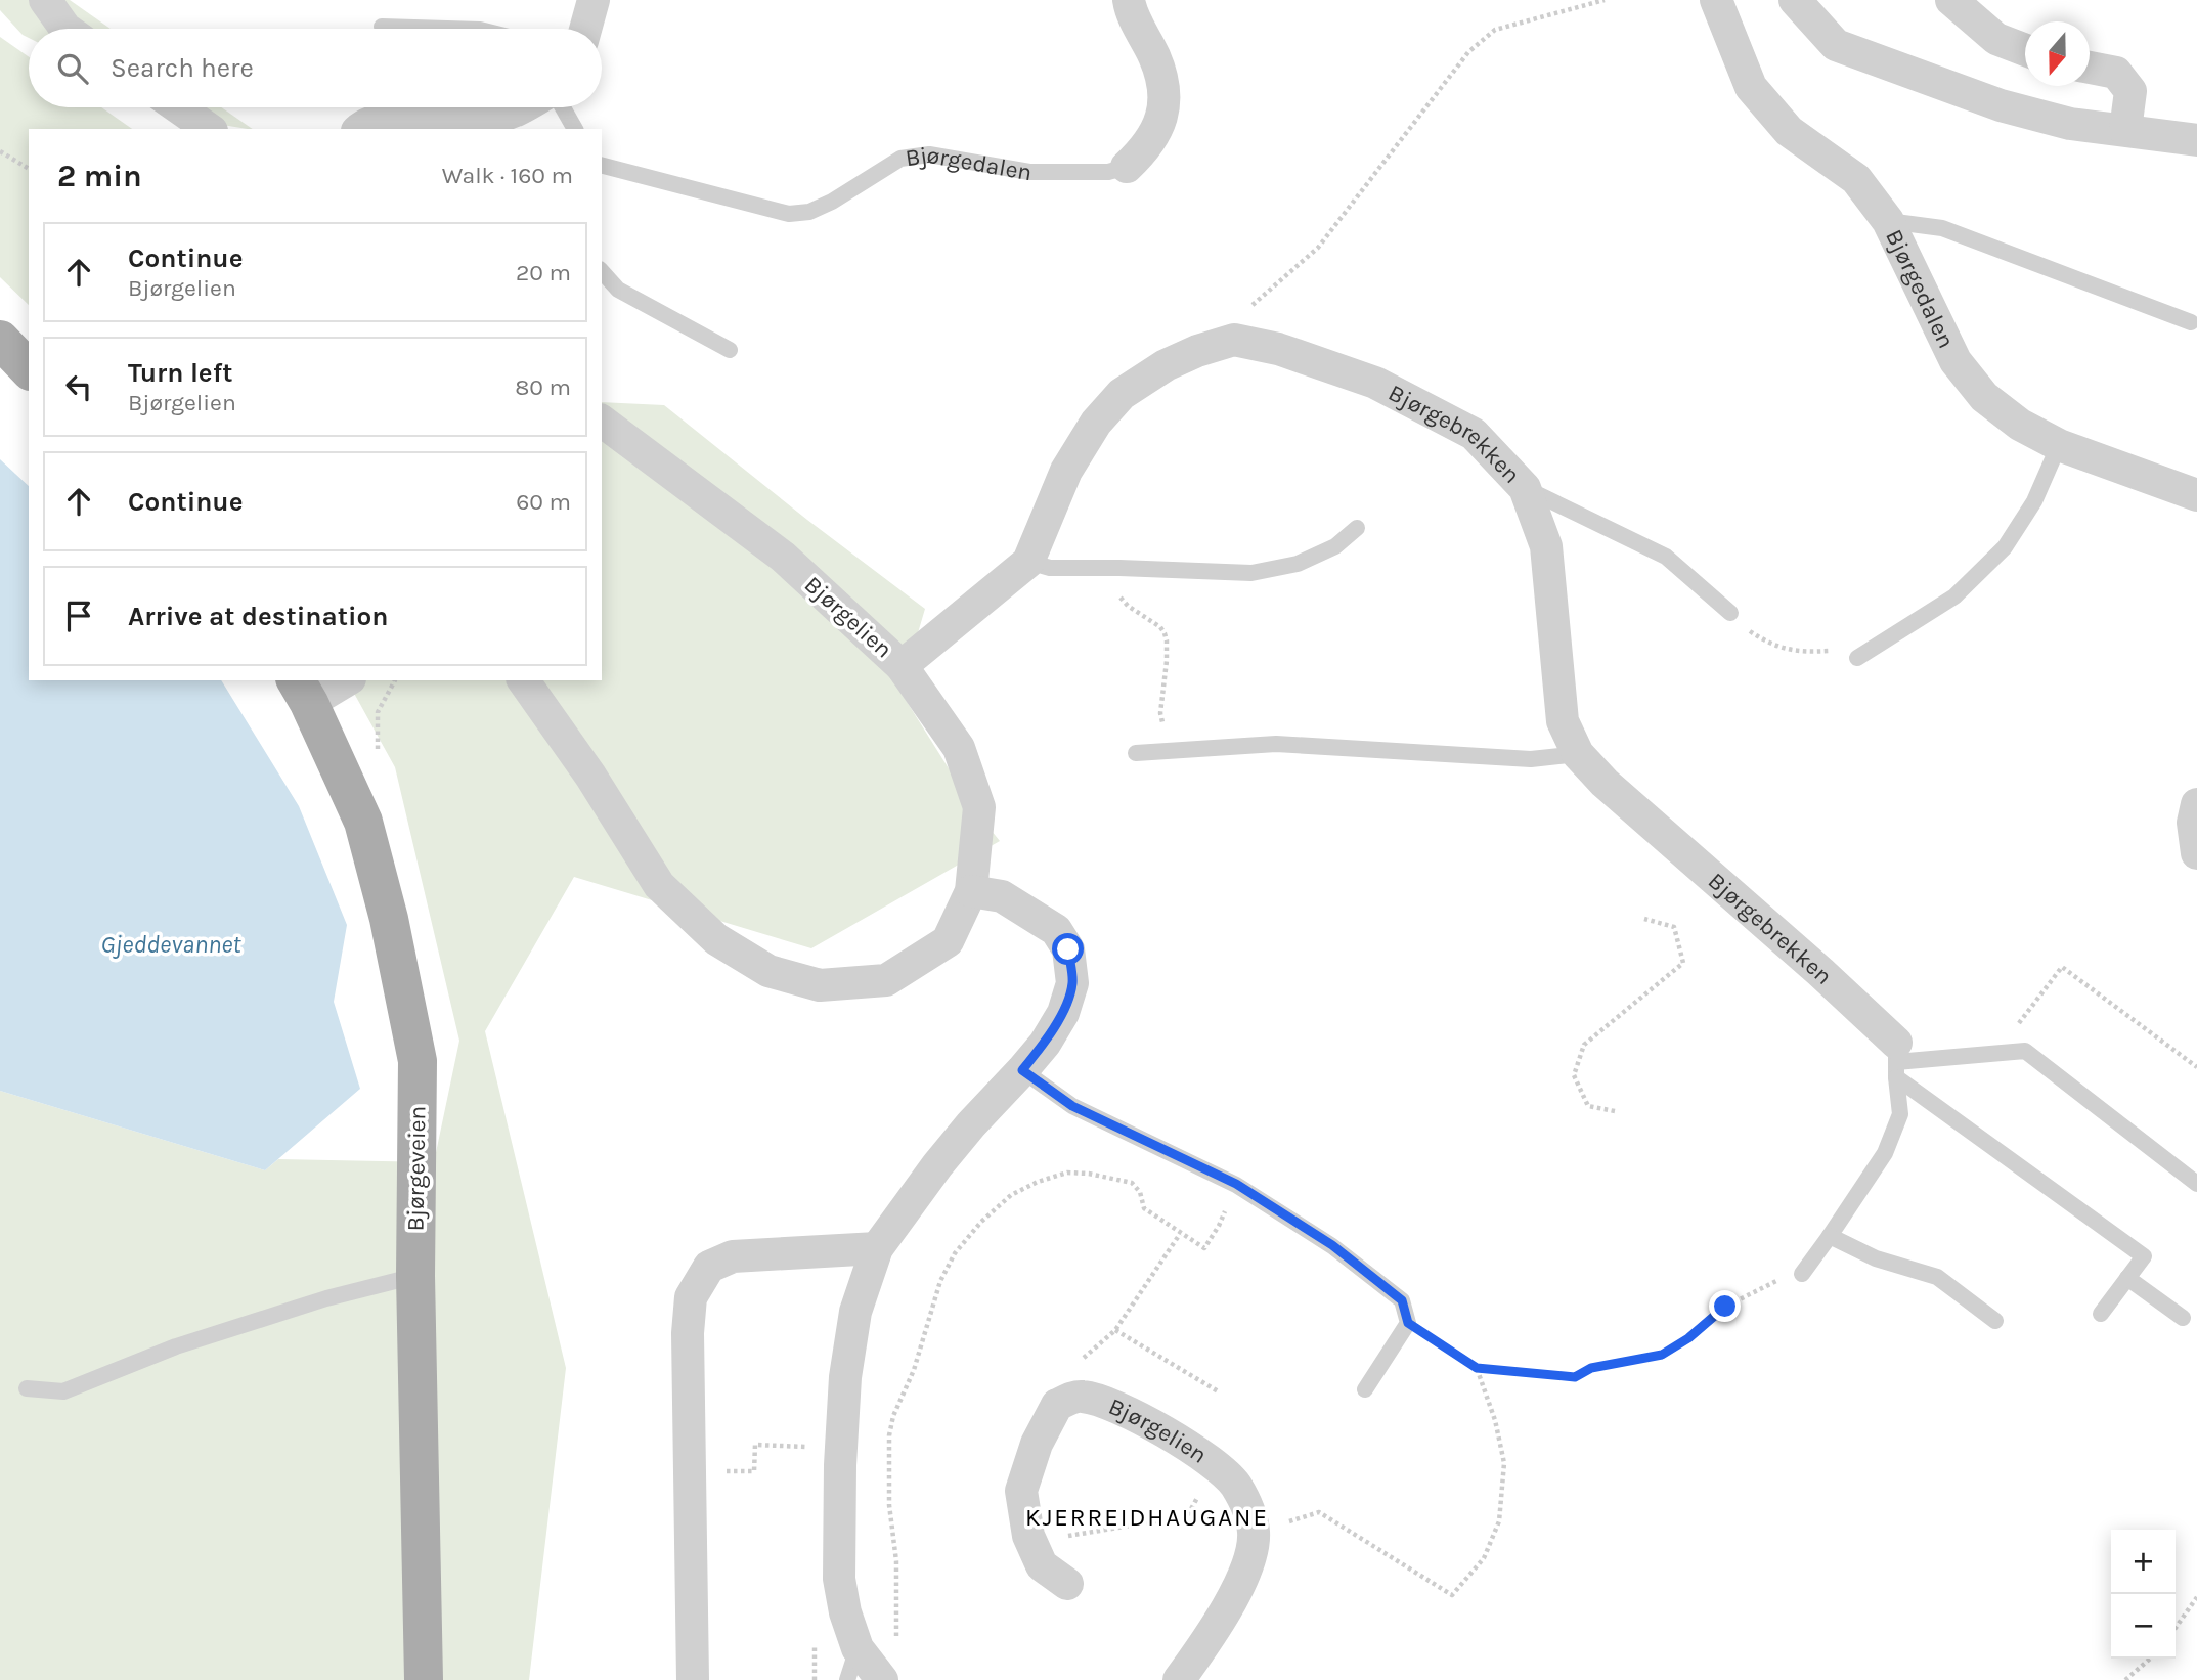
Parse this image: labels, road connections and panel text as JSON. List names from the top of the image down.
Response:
{
  "streets": {
    "main road": ["Bjørgeveien"],
    "street": ["Bjørgedalen", "Bjørgebrekken", "Bjørgelien"]
  },
  "crossings": [
    ["Bjørgebrekken", "Bjørgelien"]
  ],
  "districts": ["KJERREIDHAUGANE"],
  "water": ["Gjeddevannet"],
  "north": "bottom",
  "page": {
    "search": "Search here",
    "heading": ["2 min", "Walk · 160 m"],
    "list": [
      ["Continue", "Bjørgelien", "20 m"],
      ["Turn left", "Bjørgelien", "80 m"],
      ["Continue", "60 m"],
      "Arrive at destination"
    ],
    "map_buttons": ["+", "−"]
  }
}
